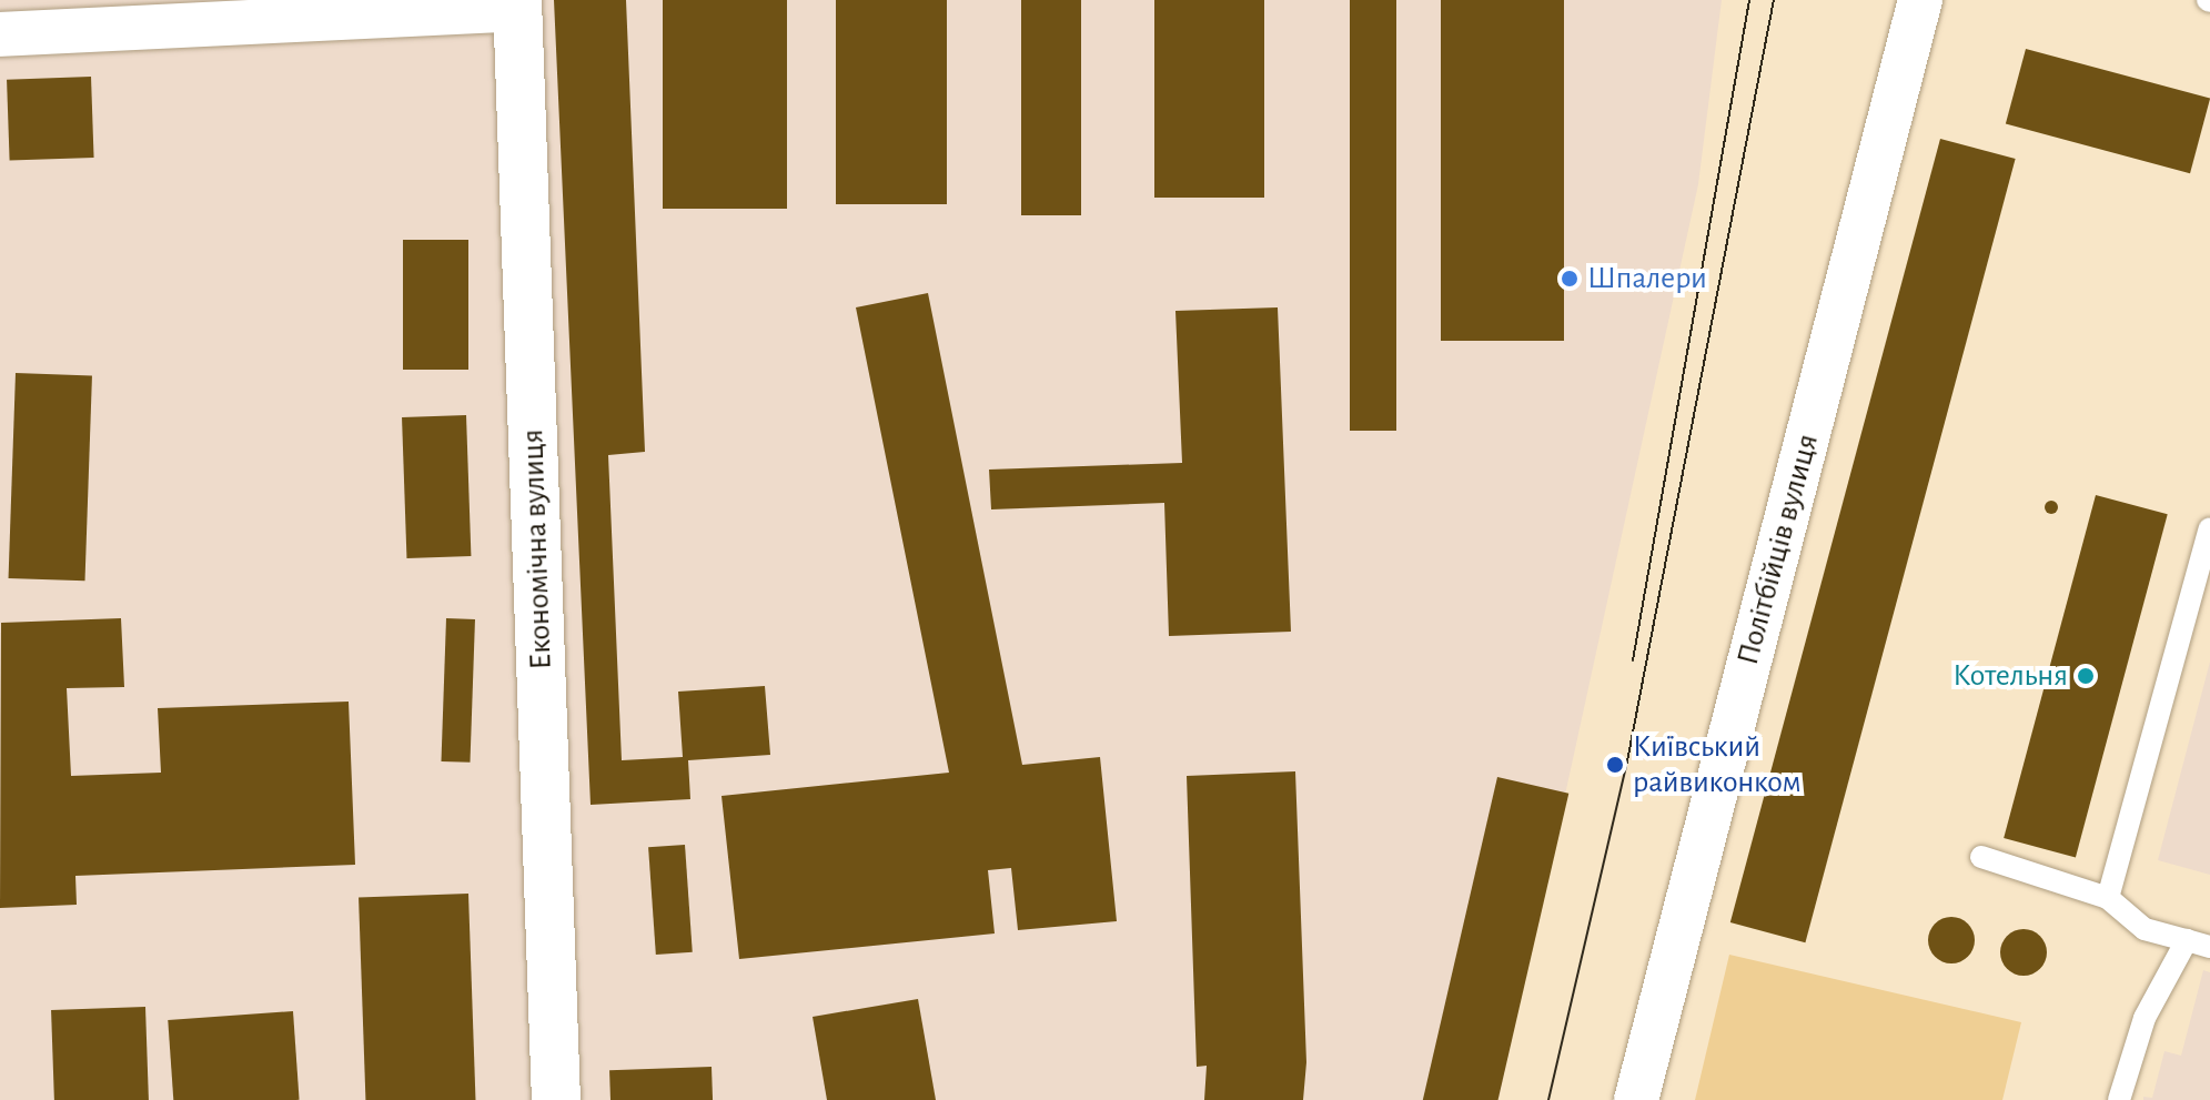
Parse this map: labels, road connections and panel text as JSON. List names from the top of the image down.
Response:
{
  "streets": {
    "street": ["Економічна вулиця", "Політбійців вулиця"]
  },
  "places": ["Шпалери", "Котельня", "Київський райвиконком"]
}
